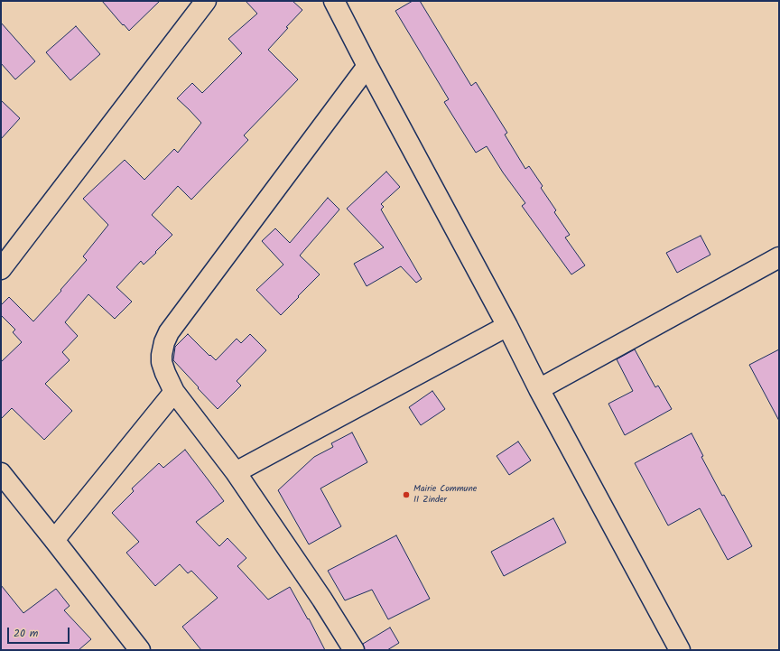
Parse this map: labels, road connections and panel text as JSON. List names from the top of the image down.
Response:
{
  "places": ["Mairie Commune II Zinder"],
  "scale_bar": "20 m"
}
